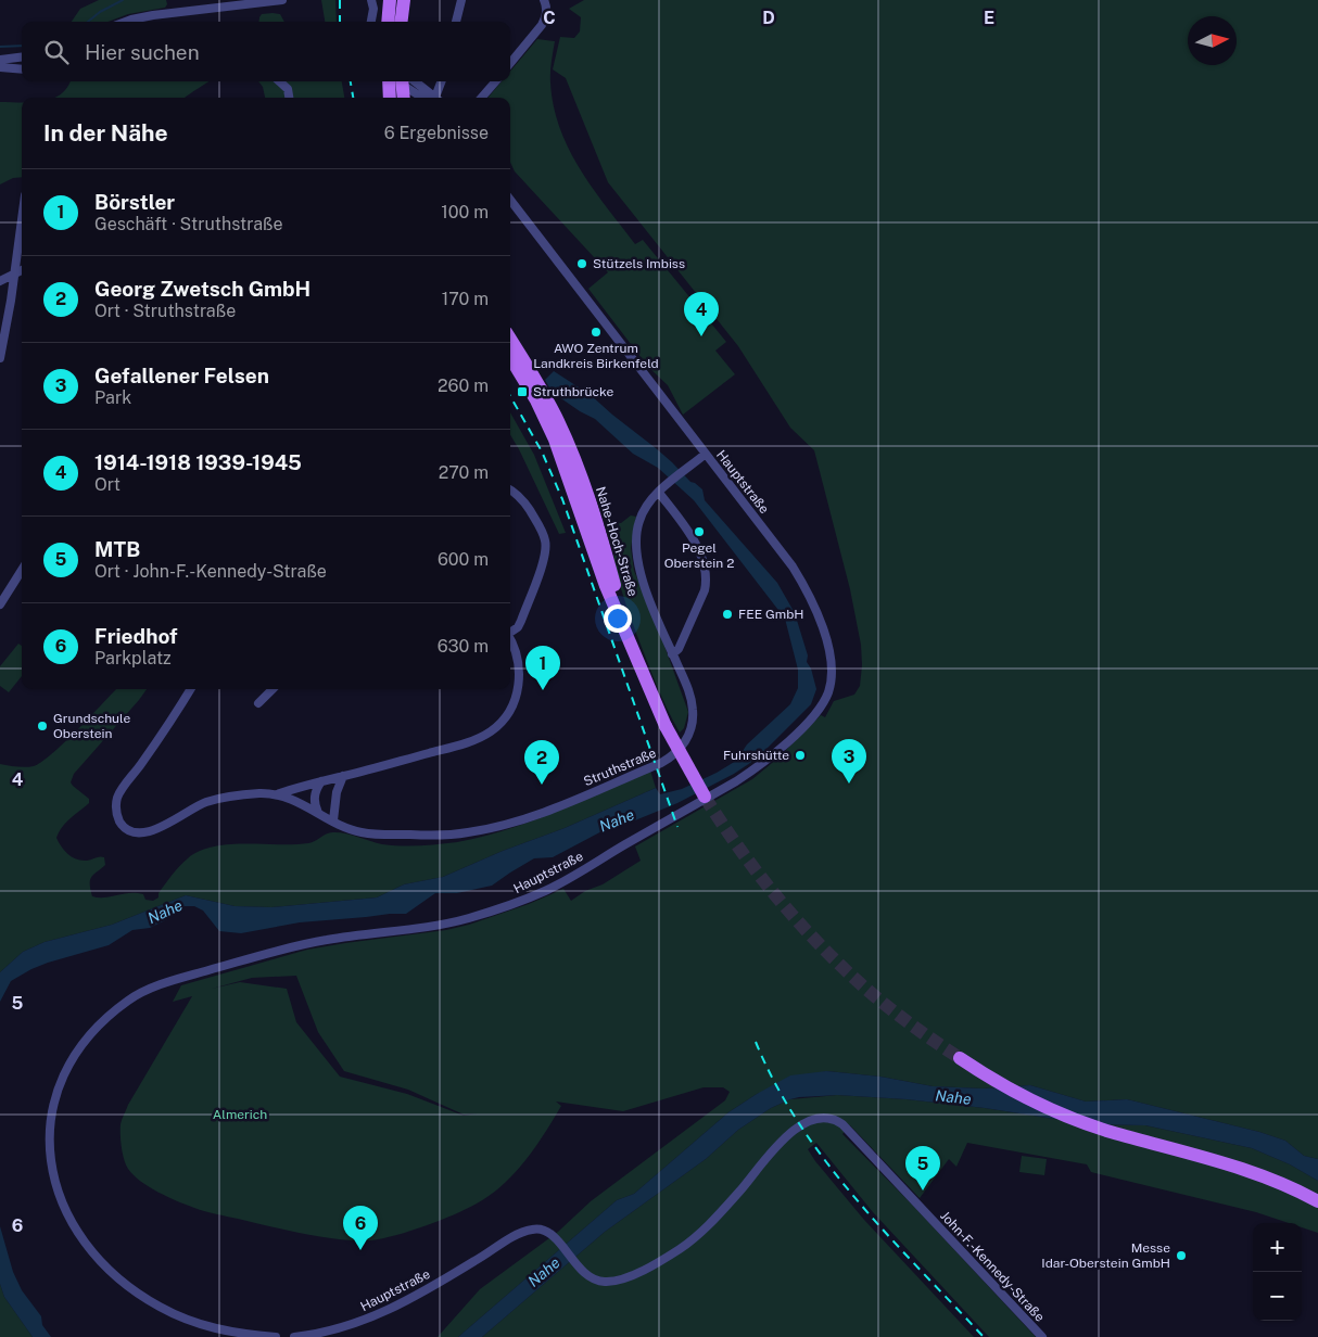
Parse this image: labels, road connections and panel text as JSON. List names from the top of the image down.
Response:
{
  "streets": {
    "main road": ["Nahe-Hoch-Straße"],
    "street": ["Hauptstraße", "Struthstraße", "John-F.-Kennedy-Straße"]
  },
  "crossings": [
    ["Hauptstraße", "Struthstraße"],
    ["Hauptstraße", "John-F.-Kennedy-Straße"]
  ],
  "water": ["Nahe"],
  "parks": ["Almerich"],
  "places": {
    "other": [
      "Stützels Imbiss",
      "AWO Zentrum Landkreis Birkenfeld",
      "Pegel Oberstein 2",
      "FEE GmbH",
      "Grundschule Oberstein",
      "Fuhrshütte",
      "Messe Idar-Oberstein GmbH"
    ],
    "transit": ["Struthbrücke"]
  },
  "north": "right",
  "page": {
    "search": "Hier suchen",
    "heading": ["In der Nähe", "6 Ergebnisse"],
    "list": [
      {
        "mark": "1",
        "name": "Börstler",
        "note": "Geschäft · Struthstraße",
        "value": "100 m"
      },
      {
        "mark": "2",
        "name": "Georg Zwetsch GmbH",
        "note": "Ort · Struthstraße",
        "value": "170 m"
      },
      {
        "mark": "3",
        "name": "Gefallener Felsen",
        "note": "Park",
        "value": "260 m"
      },
      {
        "mark": "4",
        "name": "1914-1918 1939-1945",
        "note": "Ort",
        "value": "270 m"
      },
      {
        "mark": "5",
        "name": "MTB",
        "note": "Ort · John-F.-Kennedy-Straße",
        "value": "600 m"
      },
      {
        "mark": "6",
        "name": "Friedhof",
        "note": "Parkplatz",
        "value": "630 m"
      }
    ],
    "pins": [
      "4",
      "1",
      "3",
      "2",
      "5",
      "6"
    ],
    "map_buttons": ["+", "−"]
  },
  "grid": {
    "columns": ["C", "D", "E"],
    "rows": ["4", "5", "6"]
  }
}
